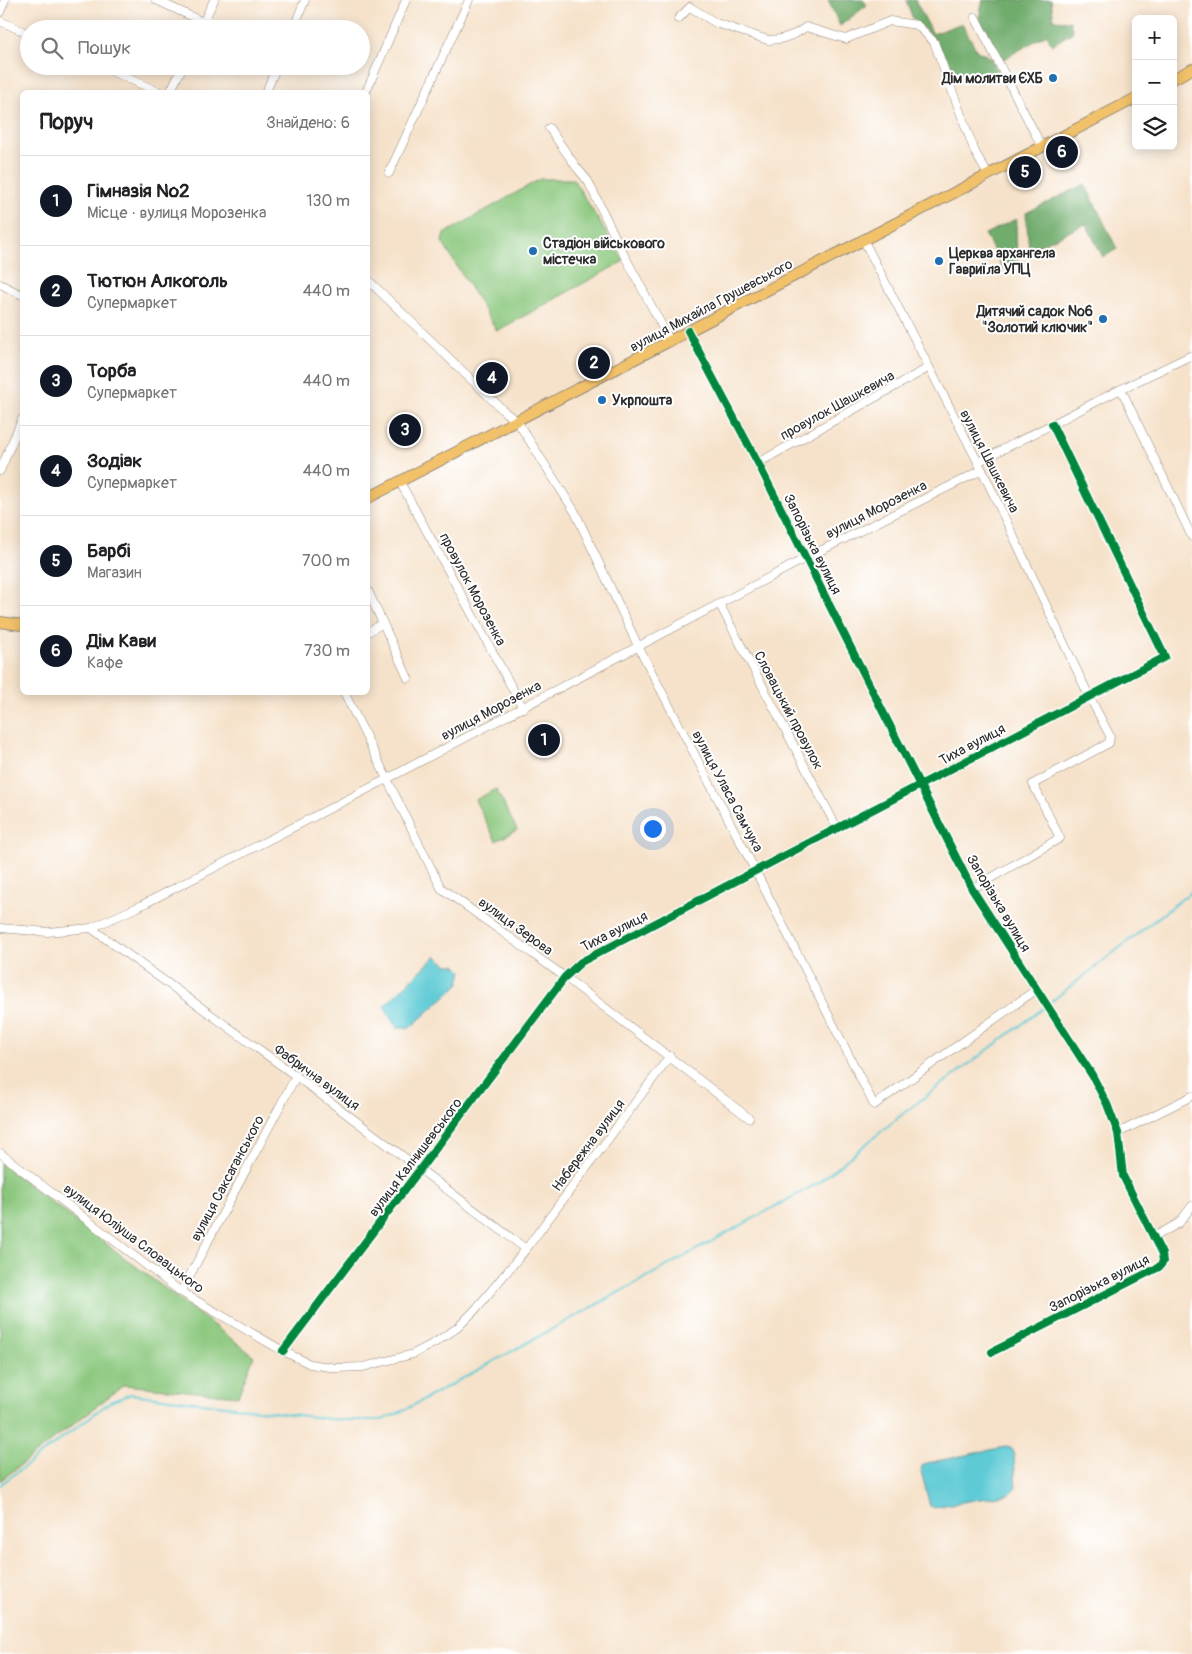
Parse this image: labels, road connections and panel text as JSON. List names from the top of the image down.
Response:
{
  "streets": {
    "main road": ["вулиця Михайла Грушевського"],
    "street": [
      "провулок Шашкевича",
      "вулиця Шашкевича",
      "вулиця Морозенка",
      "Запорізька вулиця",
      "провулок Морозенка",
      "Словацький провулок",
      "Тиха вулиця",
      "вулиця Уласа Самчука",
      "вулиця Зерова",
      "Фабрична вулиця",
      "Набережна вулиця",
      "вулиця Калнишевського",
      "вулиця Саксаганського",
      "вулиця Юліуша Словацького"
    ]
  },
  "crossings": [
    ["вулиця Михайла Грушевського", "вулиця Шашкевича"],
    ["вулиця Михайла Грушевського", "Запорізька вулиця"],
    ["вулиця Михайла Грушевського", "провулок Морозенка"],
    ["вулиця Михайла Грушевського", "вулиця Уласа Самчука"],
    ["провулок Шашкевича", "вулиця Шашкевича"],
    ["провулок Шашкевича", "Запорізька вулиця"],
    ["вулиця Шашкевича", "вулиця Морозенка"],
    ["вулиця Шашкевича", "Запорізька вулиця"],
    ["вулиця Шашкевича", "Тиха вулиця"],
    ["вулиця Морозенка", "Запорізька вулиця"],
    ["вулиця Морозенка", "провулок Морозенка"],
    ["вулиця Морозенка", "Словацький провулок"],
    ["вулиця Морозенка", "вулиця Уласа Самчука"],
    ["вулиця Морозенка", "вулиця Зерова"],
    ["вулиця Морозенка", "Фабрична вулиця"],
    ["Запорізька вулиця", "Тиха вулиця"],
    ["Запорізька вулиця", "вулиця Уласа Самчука"],
    ["Словацький провулок", "Тиха вулиця"],
    ["Тиха вулиця", "вулиця Уласа Самчука"],
    ["Тиха вулиця", "вулиця Зерова"],
    ["Тиха вулиця", "вулиця Калнишевського"],
    ["вулиця Зерова", "Набережна вулиця"],
    ["вулиця Зерова", "вулиця Калнишевського"],
    ["Фабрична вулиця", "Набережна вулиця"],
    ["Фабрична вулиця", "вулиця Калнишевського"],
    ["Фабрична вулиця", "вулиця Саксаганського"],
    ["Набережна вулиця", "вулиця Калнишевського"],
    ["Набережна вулиця", "вулиця Юліуша Словацького"],
    ["вулиця Калнишевського", "вулиця Юліуша Словацького"],
    ["вулиця Саксаганського", "вулиця Юліуша Словацького"]
  ],
  "places": [
    "Дім молитви ЄХБ",
    "Стадіон військового містечка",
    "Церква архангела Гавриїла УПЦ",
    "Дитячий садок №6 \"Золотий ключик\"",
    "Укрпошта"
  ],
  "page": {
    "map_buttons": ["+", "−"],
    "search": "Пошук",
    "heading": ["Поруч", "Знайдено: 6"],
    "pins": [
      "6",
      "5",
      "2",
      "4",
      "3",
      "1"
    ],
    "list": [
      {
        "mark": "1",
        "name": "Гімназія №2",
        "note": "Місце · вулиця Морозенка",
        "value": "130 m"
      },
      {
        "mark": "2",
        "name": "Тютюн Алкоголь",
        "note": "Супермаркет",
        "value": "440 m"
      },
      {
        "mark": "3",
        "name": "Торба",
        "note": "Супермаркет",
        "value": "440 m"
      },
      {
        "mark": "4",
        "name": "Зодіак",
        "note": "Супермаркет",
        "value": "440 m"
      },
      {
        "mark": "5",
        "name": "Барбі",
        "note": "Магазин",
        "value": "700 m"
      },
      {
        "mark": "6",
        "name": "Дім Кави",
        "note": "Кафе",
        "value": "730 m"
      }
    ]
  }
}
